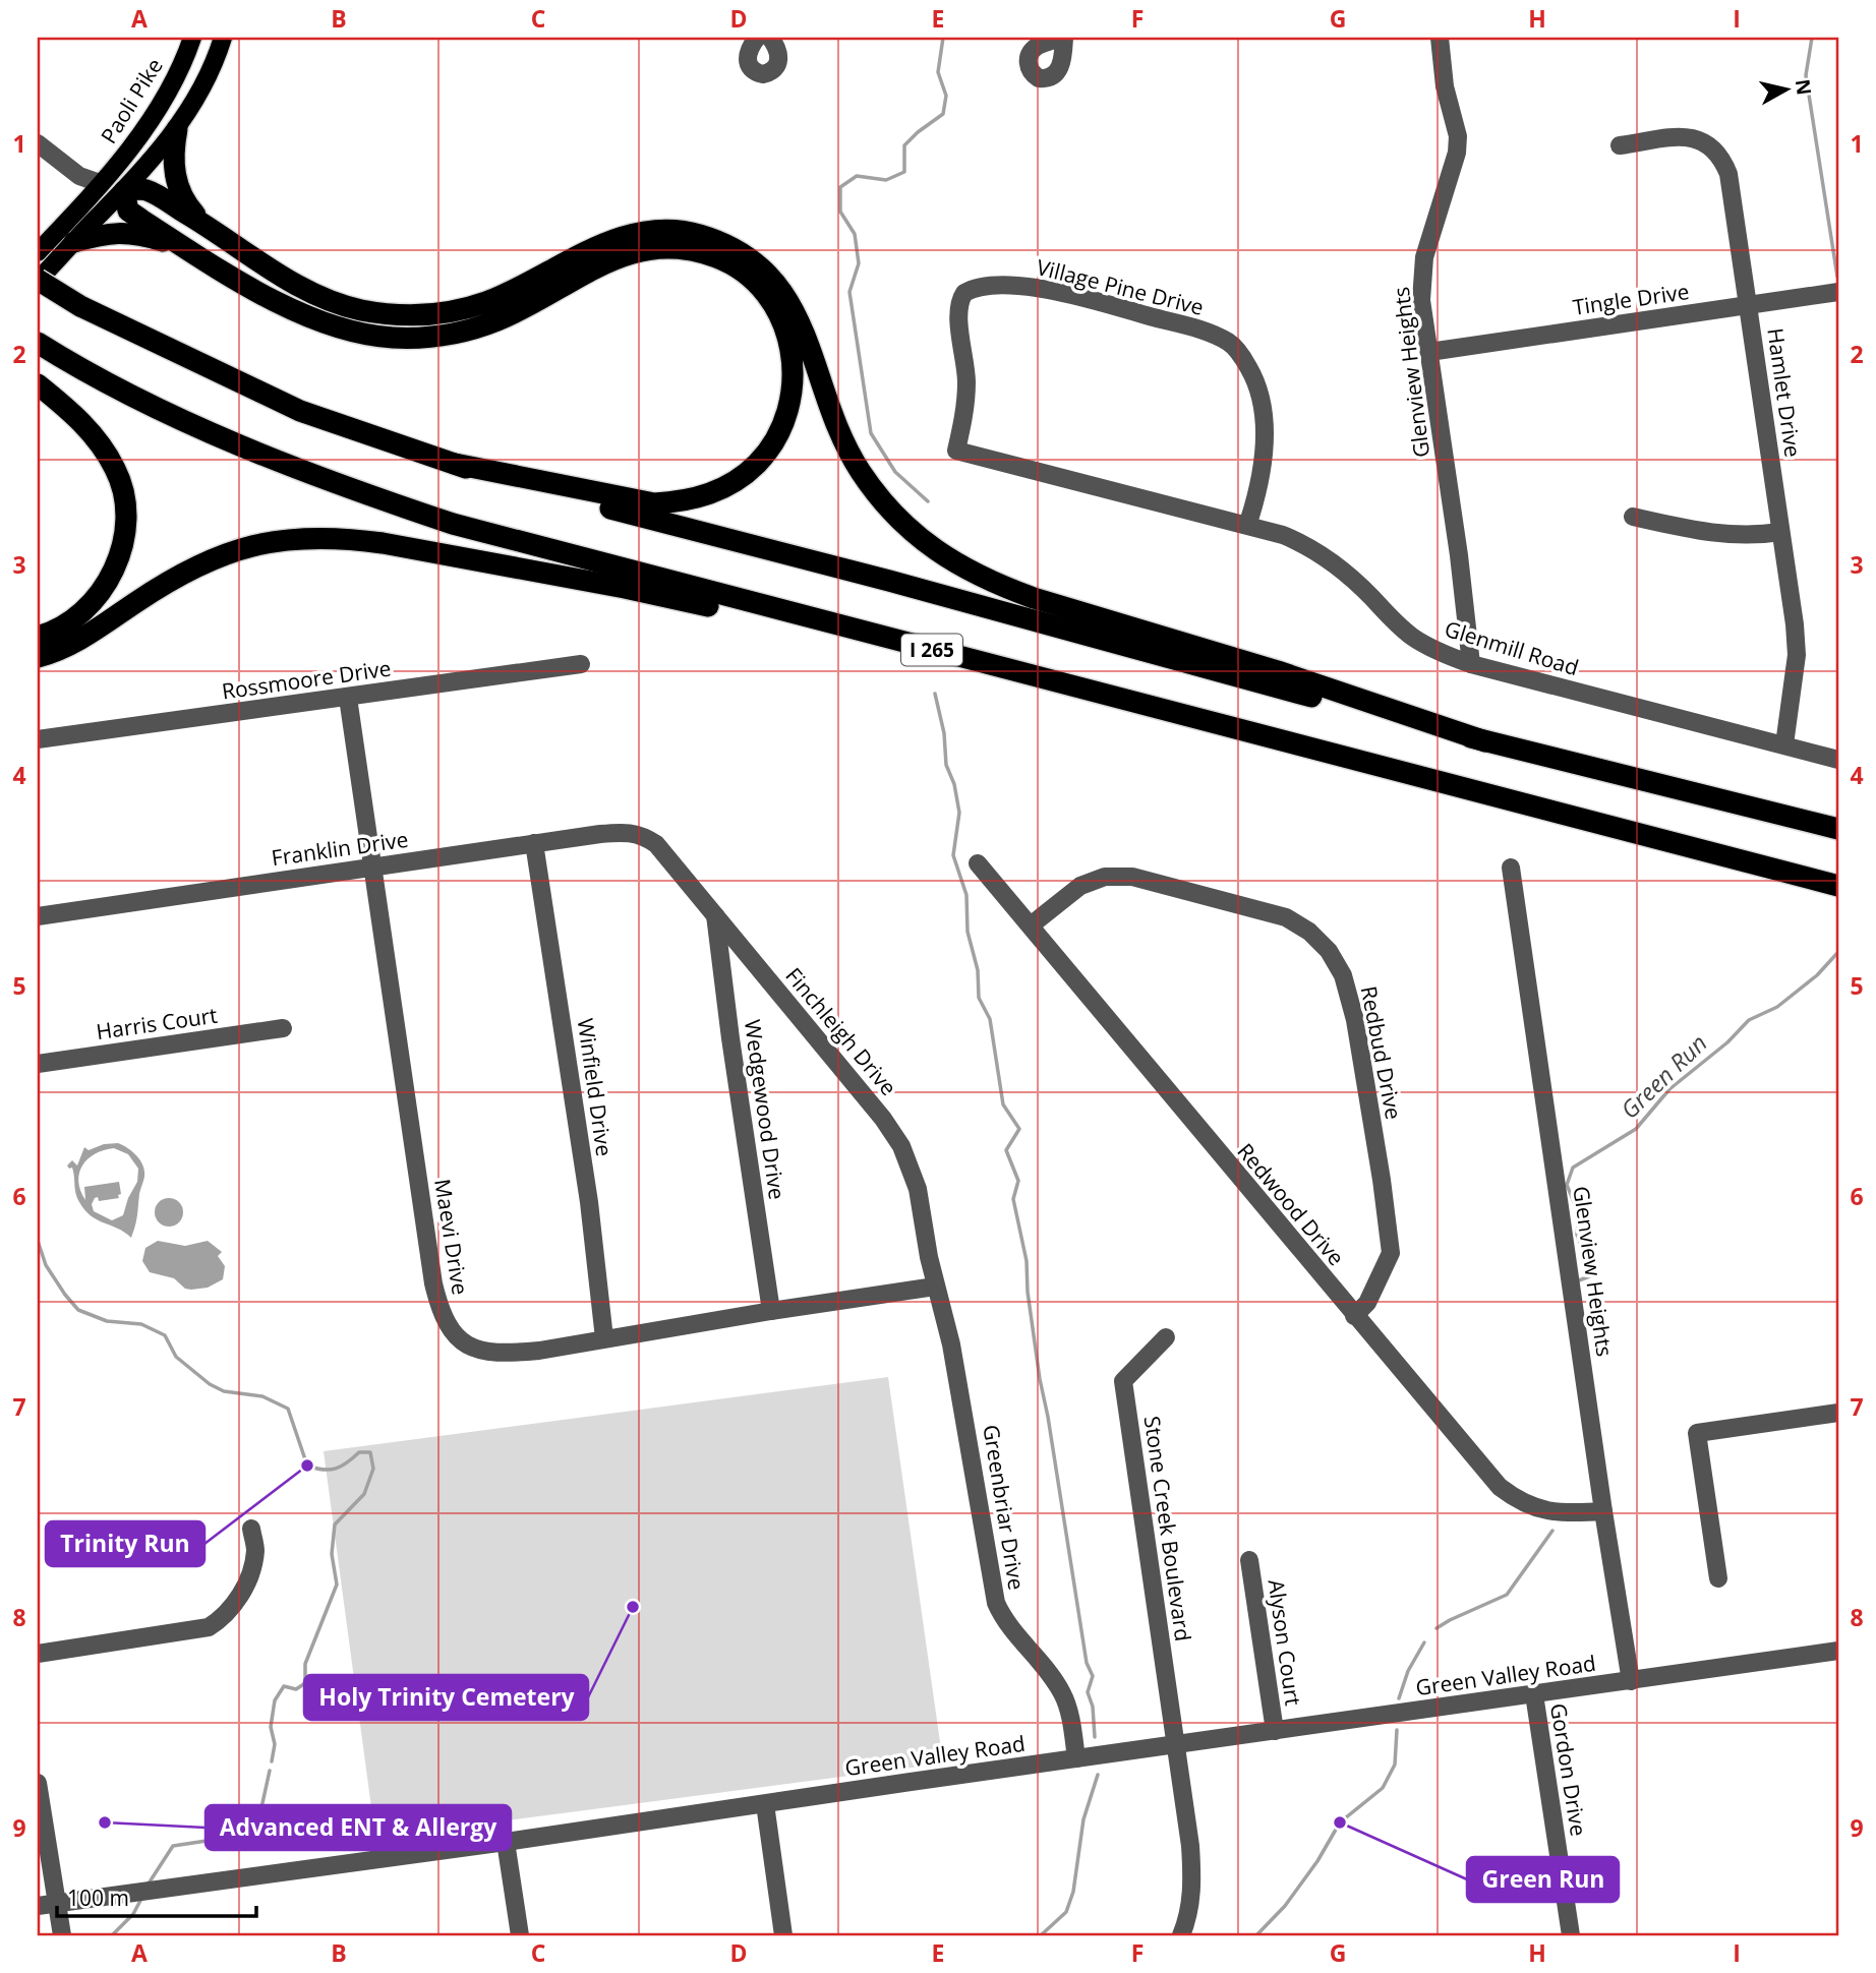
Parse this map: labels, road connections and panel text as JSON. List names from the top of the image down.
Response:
{
  "streets": {
    "highway": ["I 265"],
    "main road": ["Paoli Pike"],
    "street": [
      "Village Pine Drive",
      "Tingle Drive",
      "Glenview Heights",
      "Hamlet Drive",
      "Glenmill Road",
      "Rossmoore Drive",
      "Franklin Drive",
      "Harris Court",
      "Finchleigh Drive",
      "Redbud Drive",
      "Winfield Drive",
      "Wedgewood Drive",
      "Redwood Drive",
      "Maevi Drive",
      "Greenbriar Drive",
      "Stone Creek Boulevard",
      "Alyson Court",
      "Green Valley Road",
      "Gordon Drive"
    ]
  },
  "crossings": [
    ["Village Pine Drive", "Glenmill Road"],
    ["Tingle Drive", "Glenview Heights"],
    ["Tingle Drive", "Hamlet Drive"],
    ["Glenview Heights", "Glenmill Road"],
    ["Glenview Heights", "Redwood Drive"],
    ["Glenview Heights", "Green Valley Road"],
    ["Hamlet Drive", "Glenmill Road"],
    ["Rossmoore Drive", "Maevi Drive"],
    ["Franklin Drive", "Finchleigh Drive"],
    ["Franklin Drive", "Winfield Drive"],
    ["Franklin Drive", "Maevi Drive"],
    ["Finchleigh Drive", "Wedgewood Drive"],
    ["Finchleigh Drive", "Maevi Drive"],
    ["Finchleigh Drive", "Greenbriar Drive"],
    ["Redbud Drive", "Redwood Drive"],
    ["Winfield Drive", "Maevi Drive"],
    ["Wedgewood Drive", "Maevi Drive"],
    ["Maevi Drive", "Greenbriar Drive"],
    ["Greenbriar Drive", "Green Valley Road"],
    ["Stone Creek Boulevard", "Green Valley Road"],
    ["Alyson Court", "Green Valley Road"],
    ["Green Valley Road", "Gordon Drive"]
  ],
  "water": ["Green Run"],
  "places": [
    "Trinity Run",
    "Holy Trinity Cemetery",
    "Advanced ENT & Allergy",
    "Green Run"
  ],
  "scale_bar": "100 m",
  "north": "right",
  "grid": {
    "columns": [
      "A",
      "B",
      "C",
      "D",
      "E",
      "F",
      "G",
      "H",
      "I"
    ],
    "rows": [
      "1",
      "2",
      "3",
      "4",
      "5",
      "6",
      "7",
      "8",
      "9"
    ]
  }
}
